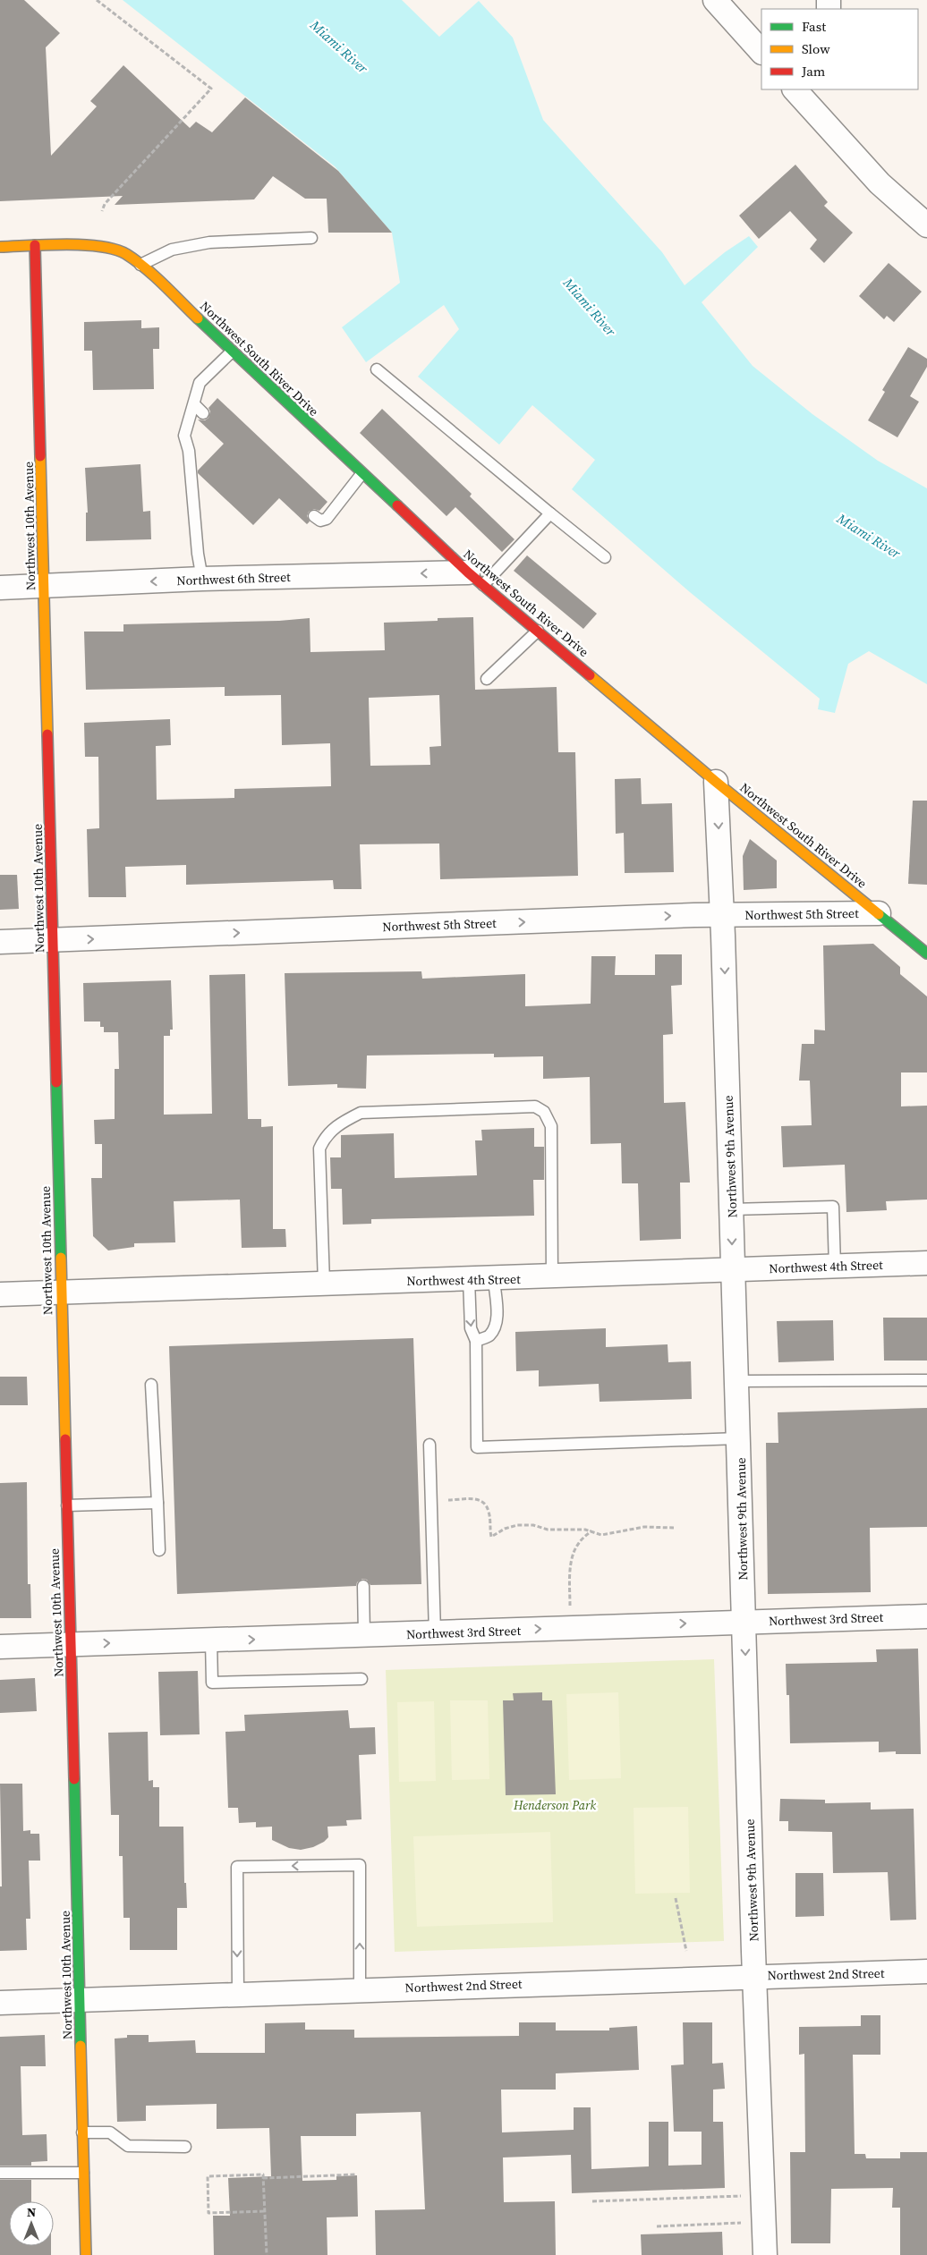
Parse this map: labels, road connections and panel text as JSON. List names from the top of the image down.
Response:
{
  "streets": {
    "street": [
      "Northwest South River Drive",
      "Northwest 10th Avenue",
      "Northwest 6th Street",
      "Northwest 5th Street",
      "Northwest 9th Avenue",
      "Northwest 4th Street",
      "Northwest 3rd Street",
      "Northwest 2nd Street"
    ]
  },
  "crossings": [
    ["Northwest South River Drive", "Northwest 10th Avenue"],
    ["Northwest South River Drive", "Northwest 6th Street"],
    ["Northwest South River Drive", "Northwest 5th Street"],
    ["Northwest South River Drive", "Northwest 9th Avenue"],
    ["Northwest 10th Avenue", "Northwest 6th Street"],
    ["Northwest 10th Avenue", "Northwest 5th Street"],
    ["Northwest 10th Avenue", "Northwest 4th Street"],
    ["Northwest 10th Avenue", "Northwest 3rd Street"],
    ["Northwest 10th Avenue", "Northwest 2nd Street"],
    ["Northwest 5th Street", "Northwest 9th Avenue"],
    ["Northwest 9th Avenue", "Northwest 4th Street"],
    ["Northwest 9th Avenue", "Northwest 3rd Street"],
    ["Northwest 9th Avenue", "Northwest 2nd Street"]
  ],
  "one_way": [
    "Northwest 6th Street",
    "Northwest 5th Street",
    "Northwest 9th Avenue",
    "Northwest 3rd Street"
  ],
  "water": ["Miami River"],
  "parks": ["Henderson Park"],
  "legend": ["Fast", "Slow", "Jam"],
  "north": "top"
}
